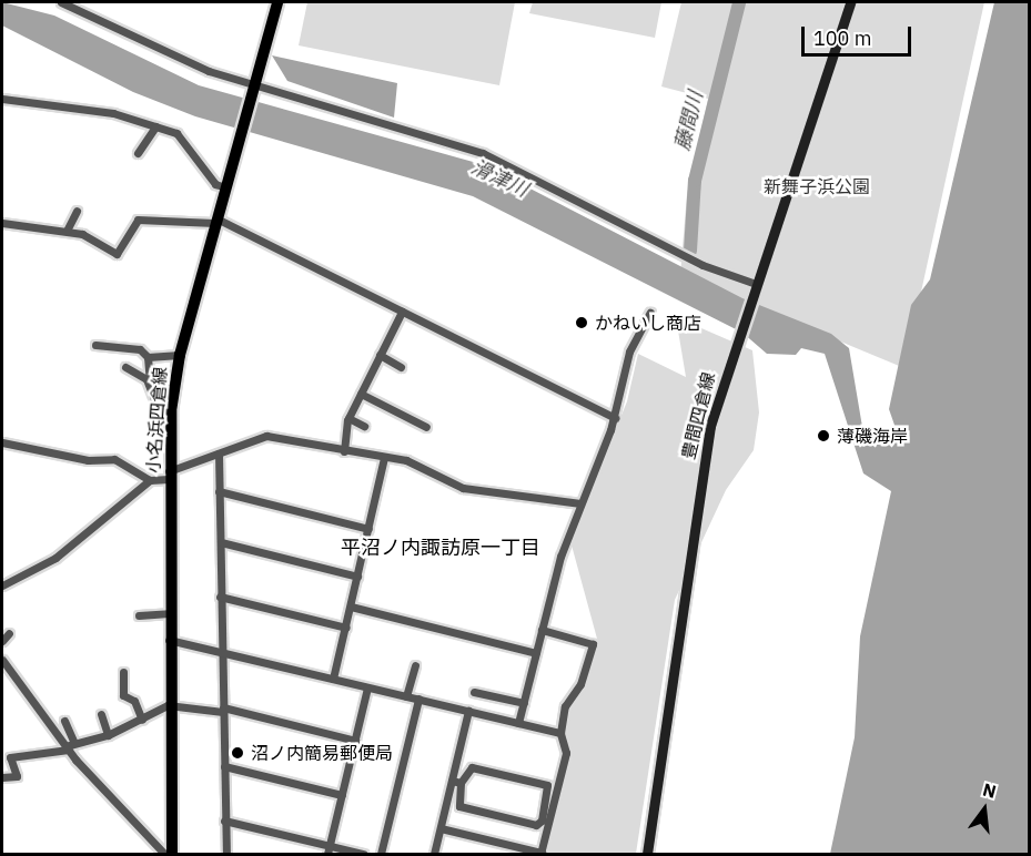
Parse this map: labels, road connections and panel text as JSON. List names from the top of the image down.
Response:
{
  "streets": {
    "main road": ["豊間四倉線", "小名浜四倉線"]
  },
  "districts": ["平沼ノ内諏訪原一丁目"],
  "water": ["藤間川", "滑津川"],
  "parks": ["新舞子浜公園"],
  "places": ["かねいし商店", "薄磯海岸", "沼ノ内簡易郵便局"],
  "scale_bar": "100 m",
  "north": "top"
}
